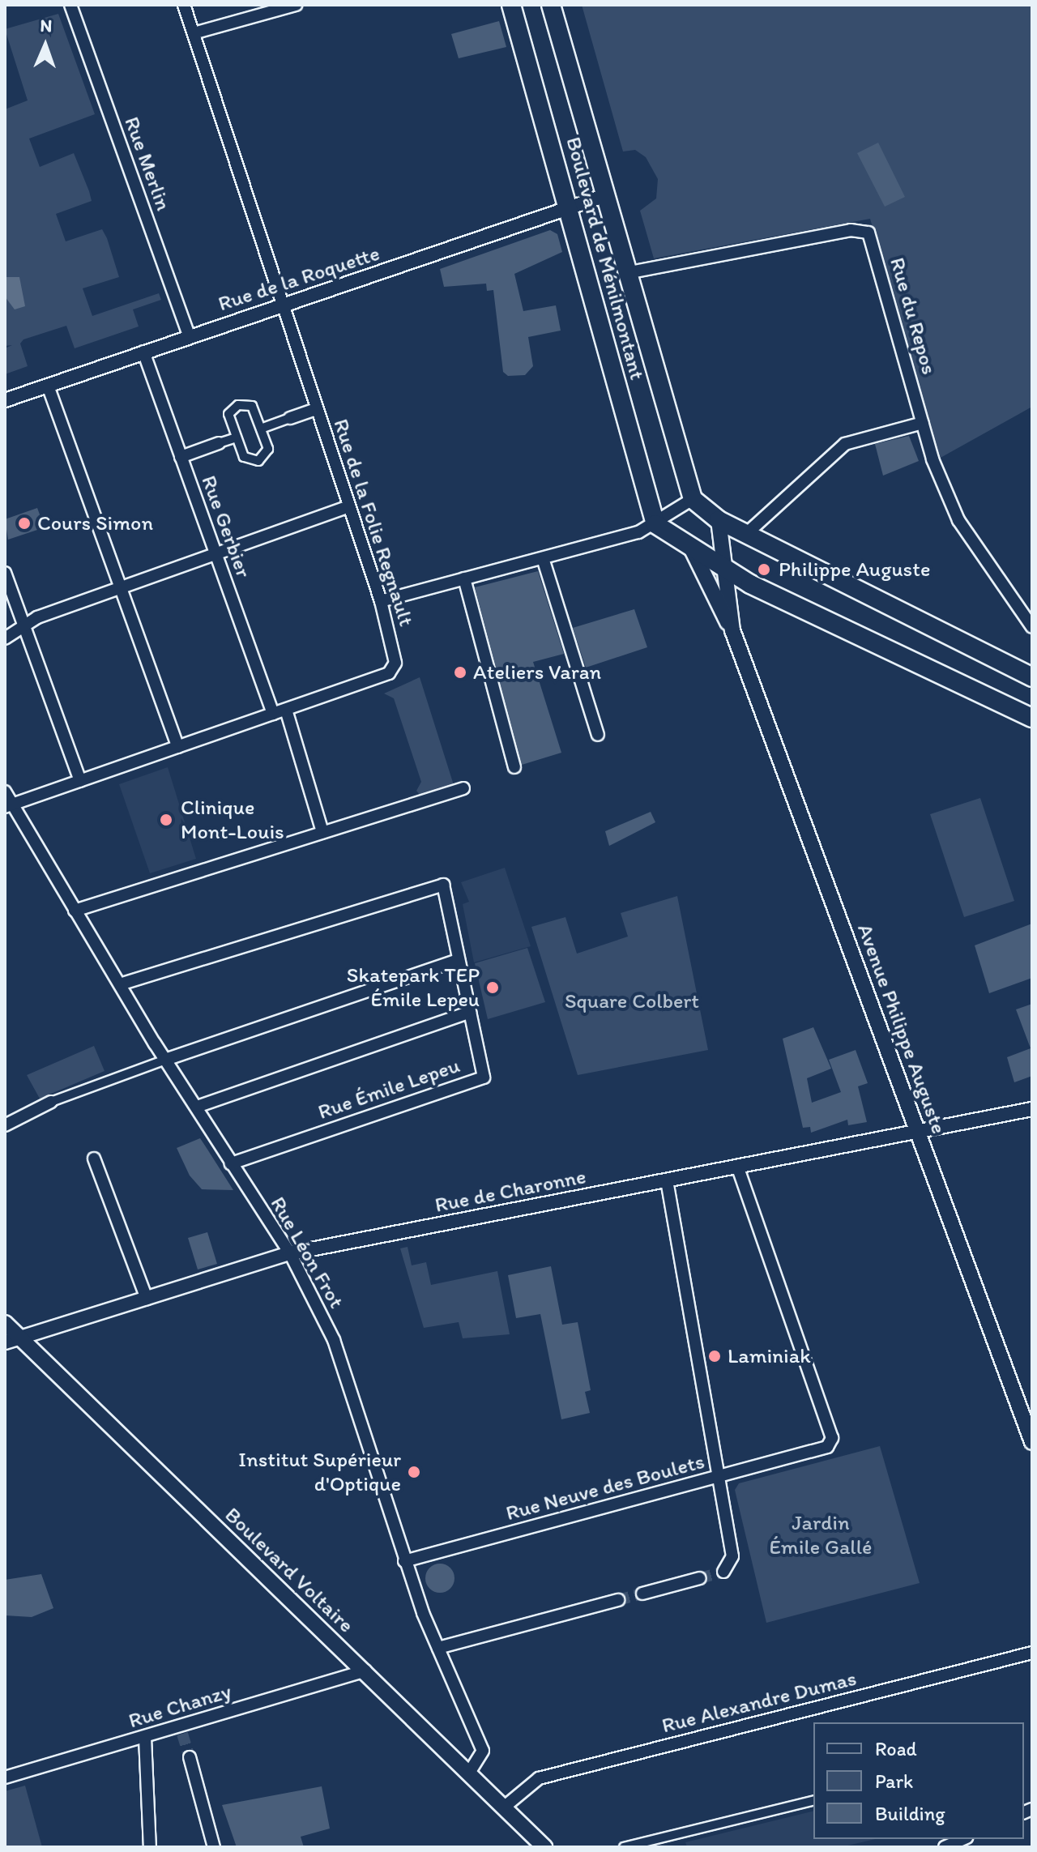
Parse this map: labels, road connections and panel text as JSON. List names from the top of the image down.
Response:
{
  "streets": {
    "main road": ["Boulevard de Ménilmontant", "Avenue Philippe Auguste", "Boulevard Voltaire"],
    "street": [
      "Rue Merlin",
      "Rue de la Roquette",
      "Rue du Repos",
      "Rue de la Folie Regnault",
      "Rue Gerbier",
      "Rue Émile Lepeu",
      "Rue de Charonne",
      "Rue Léon Frot",
      "Rue Neuve des Boulets",
      "Rue Alexandre Dumas",
      "Rue Chanzy"
    ]
  },
  "crossings": [
    ["Rue Merlin", "Rue de la Roquette"],
    ["Boulevard de Ménilmontant", "Rue de la Roquette"],
    ["Boulevard de Ménilmontant", "Rue du Repos"],
    ["Rue de la Roquette", "Rue de la Folie Regnault"],
    ["Rue de la Roquette", "Rue Gerbier"],
    ["Rue de la Folie Regnault", "Rue Gerbier"],
    ["Rue de la Folie Regnault", "Rue Léon Frot"],
    ["Avenue Philippe Auguste", "Rue de Charonne"],
    ["Rue Émile Lepeu", "Rue Léon Frot"],
    ["Rue de Charonne", "Rue Léon Frot"],
    ["Rue de Charonne", "Rue Neuve des Boulets"],
    ["Rue de Charonne", "Boulevard Voltaire"],
    ["Rue Léon Frot", "Rue Neuve des Boulets"],
    ["Rue Léon Frot", "Boulevard Voltaire"],
    ["Boulevard Voltaire", "Rue Alexandre Dumas"],
    ["Boulevard Voltaire", "Rue Chanzy"]
  ],
  "parks": ["Square Colbert", "Jardin Émile Gallé"],
  "places": [
    "Cours Simon",
    "Philippe Auguste",
    "Ateliers Varan",
    "Clinique Mont-Louis",
    "Skatepark TEP Émile Lepeu",
    "Laminiak",
    "Institut Supérieur d'Optique"
  ],
  "legend": ["Road", "Park", "Building"],
  "north": "top"
}
